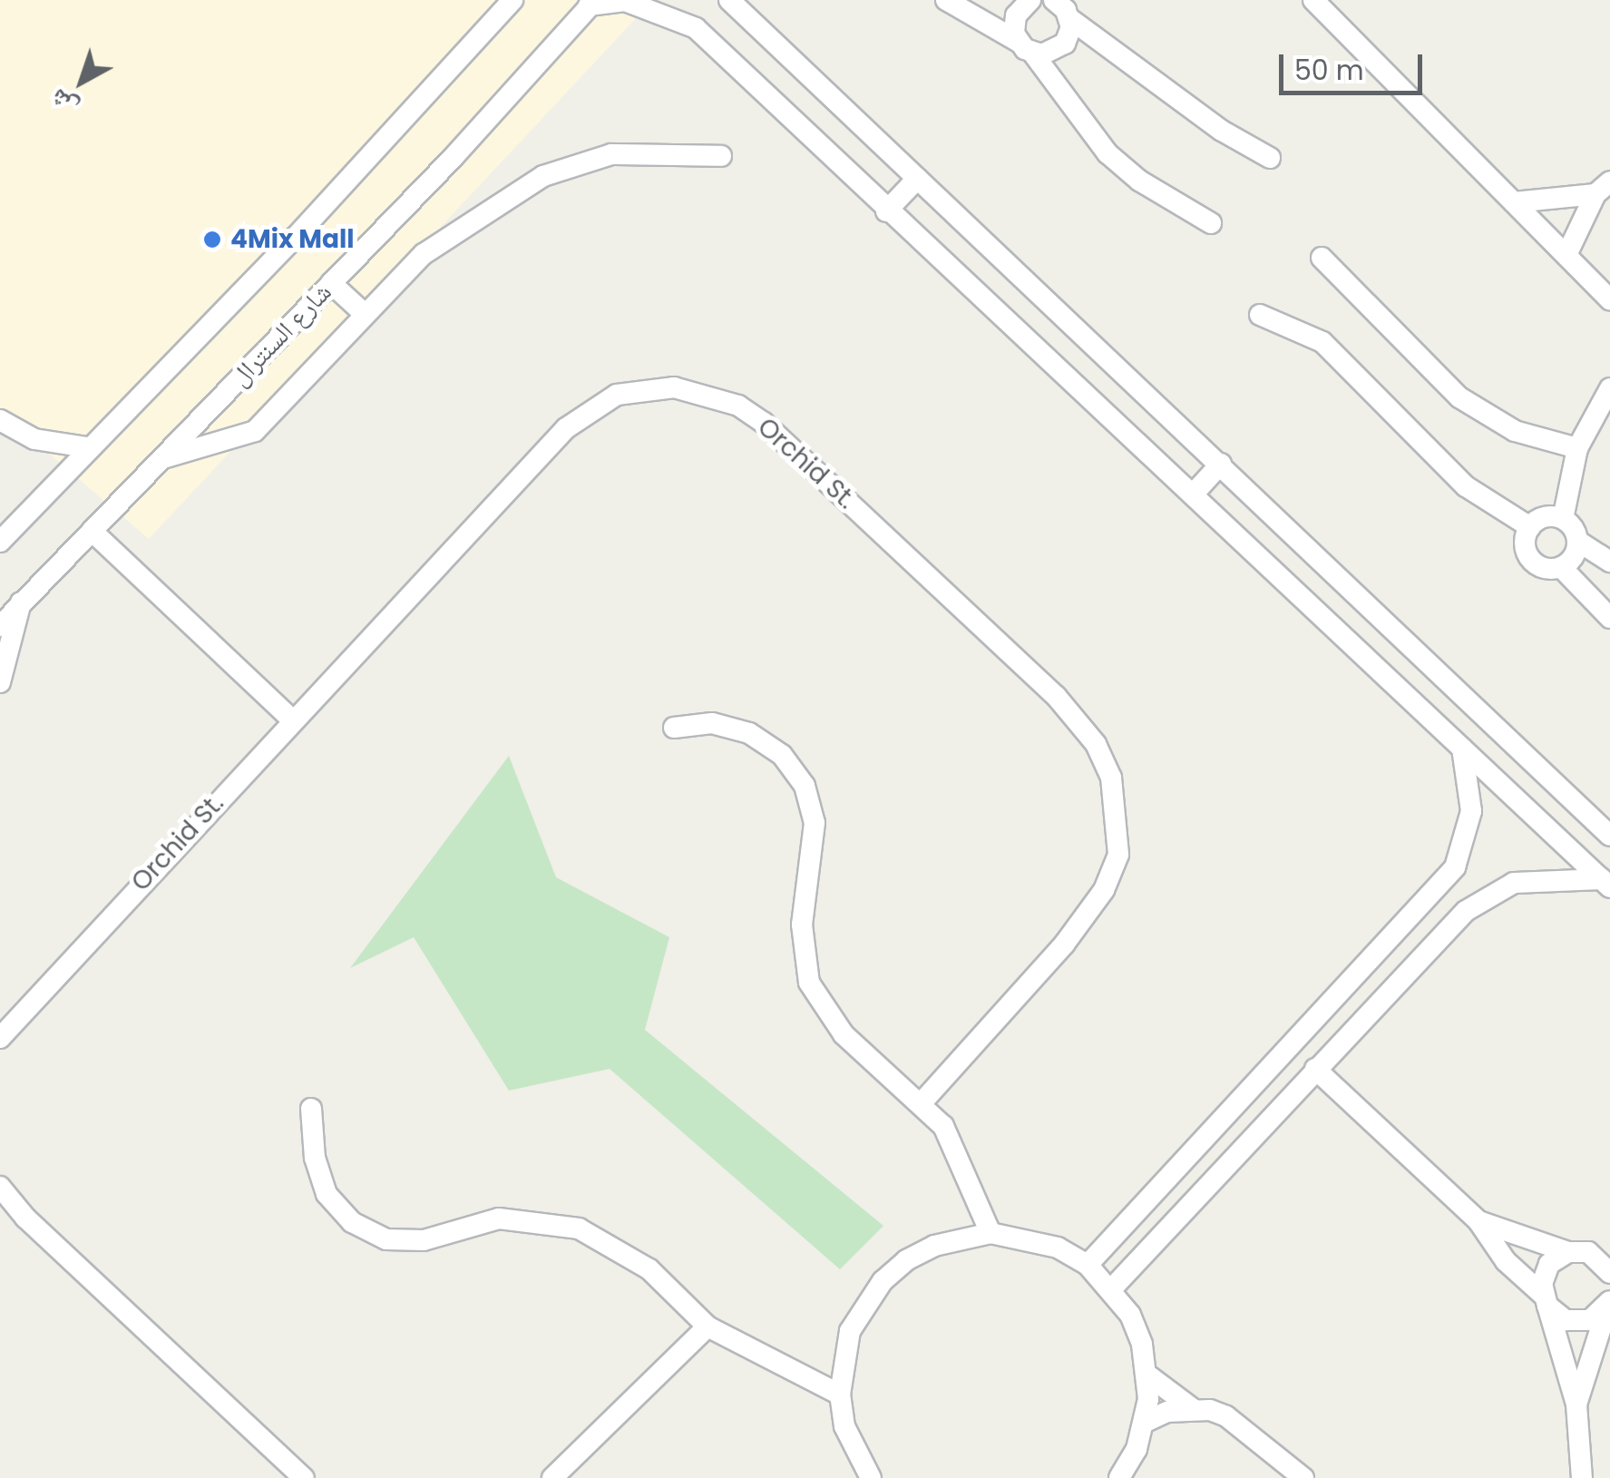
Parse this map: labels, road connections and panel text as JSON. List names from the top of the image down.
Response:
{
  "streets": {
    "street": ["شارع السنترال", "Orchid St."]
  },
  "places": ["4Mix Mall"],
  "scale_bar": "50 m",
  "north": "bottom left"
}
